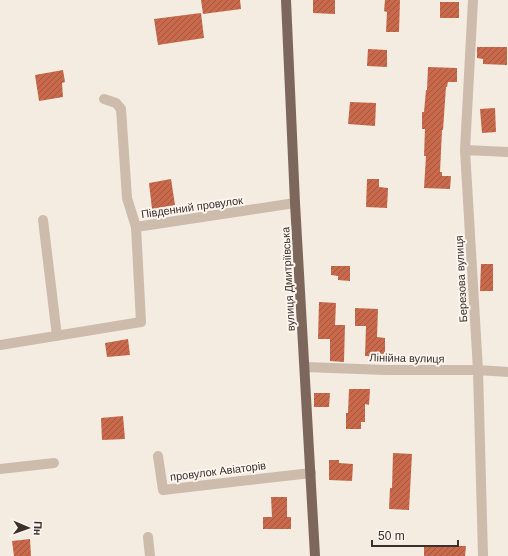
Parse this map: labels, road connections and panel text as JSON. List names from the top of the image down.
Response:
{
  "streets": {
    "main road": ["вулиця Дмитріївська"],
    "street": [
      "Південний провулок",
      "Березова вулиця",
      "Лінійна вулиця",
      "провулок Авіаторів"
    ]
  },
  "crossings": [
    ["Південний провулок", "вулиця Дмитріївська"],
    ["вулиця Дмитріївська", "Лінійна вулиця"],
    ["вулиця Дмитріївська", "провулок Авіаторів"],
    ["Березова вулиця", "Лінійна вулиця"]
  ],
  "scale_bar": "50 m",
  "north": "right"
}
